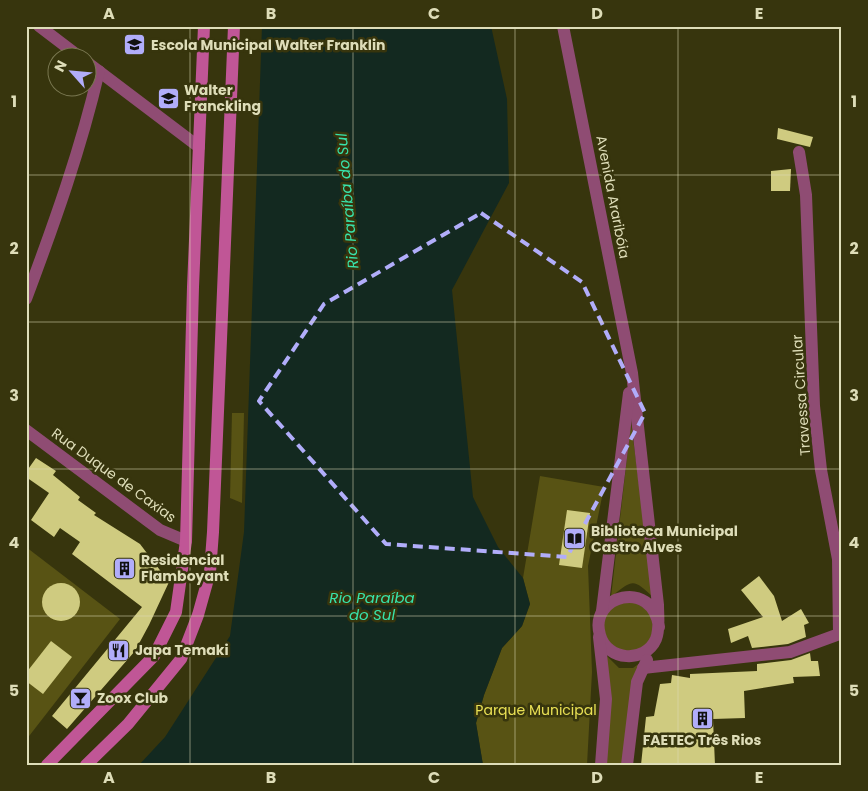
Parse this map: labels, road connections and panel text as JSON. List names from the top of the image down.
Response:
{
  "streets": {
    "street": ["Avenida Araribóia", "Travessa Circular", "Rua Duque de Caxias"]
  },
  "water": ["Rio Paraíba do Sul"],
  "parks": ["Parque Municipal"],
  "places": {
    "school or university": ["Escola Municipal Walter Franklin", "Walter Franckling"],
    "library": ["Biblioteca Municipal Castro Alves"],
    "building": ["Residencial Flamboyant", "FAETEC Três Rios"],
    "restaurant": ["Japa Temaki"],
    "bar": ["Zoox Club"]
  },
  "north": "top left",
  "grid": {
    "columns": [
      "A",
      "B",
      "C",
      "D",
      "E"
    ],
    "rows": [
      "1",
      "2",
      "3",
      "4",
      "5"
    ]
  }
}
